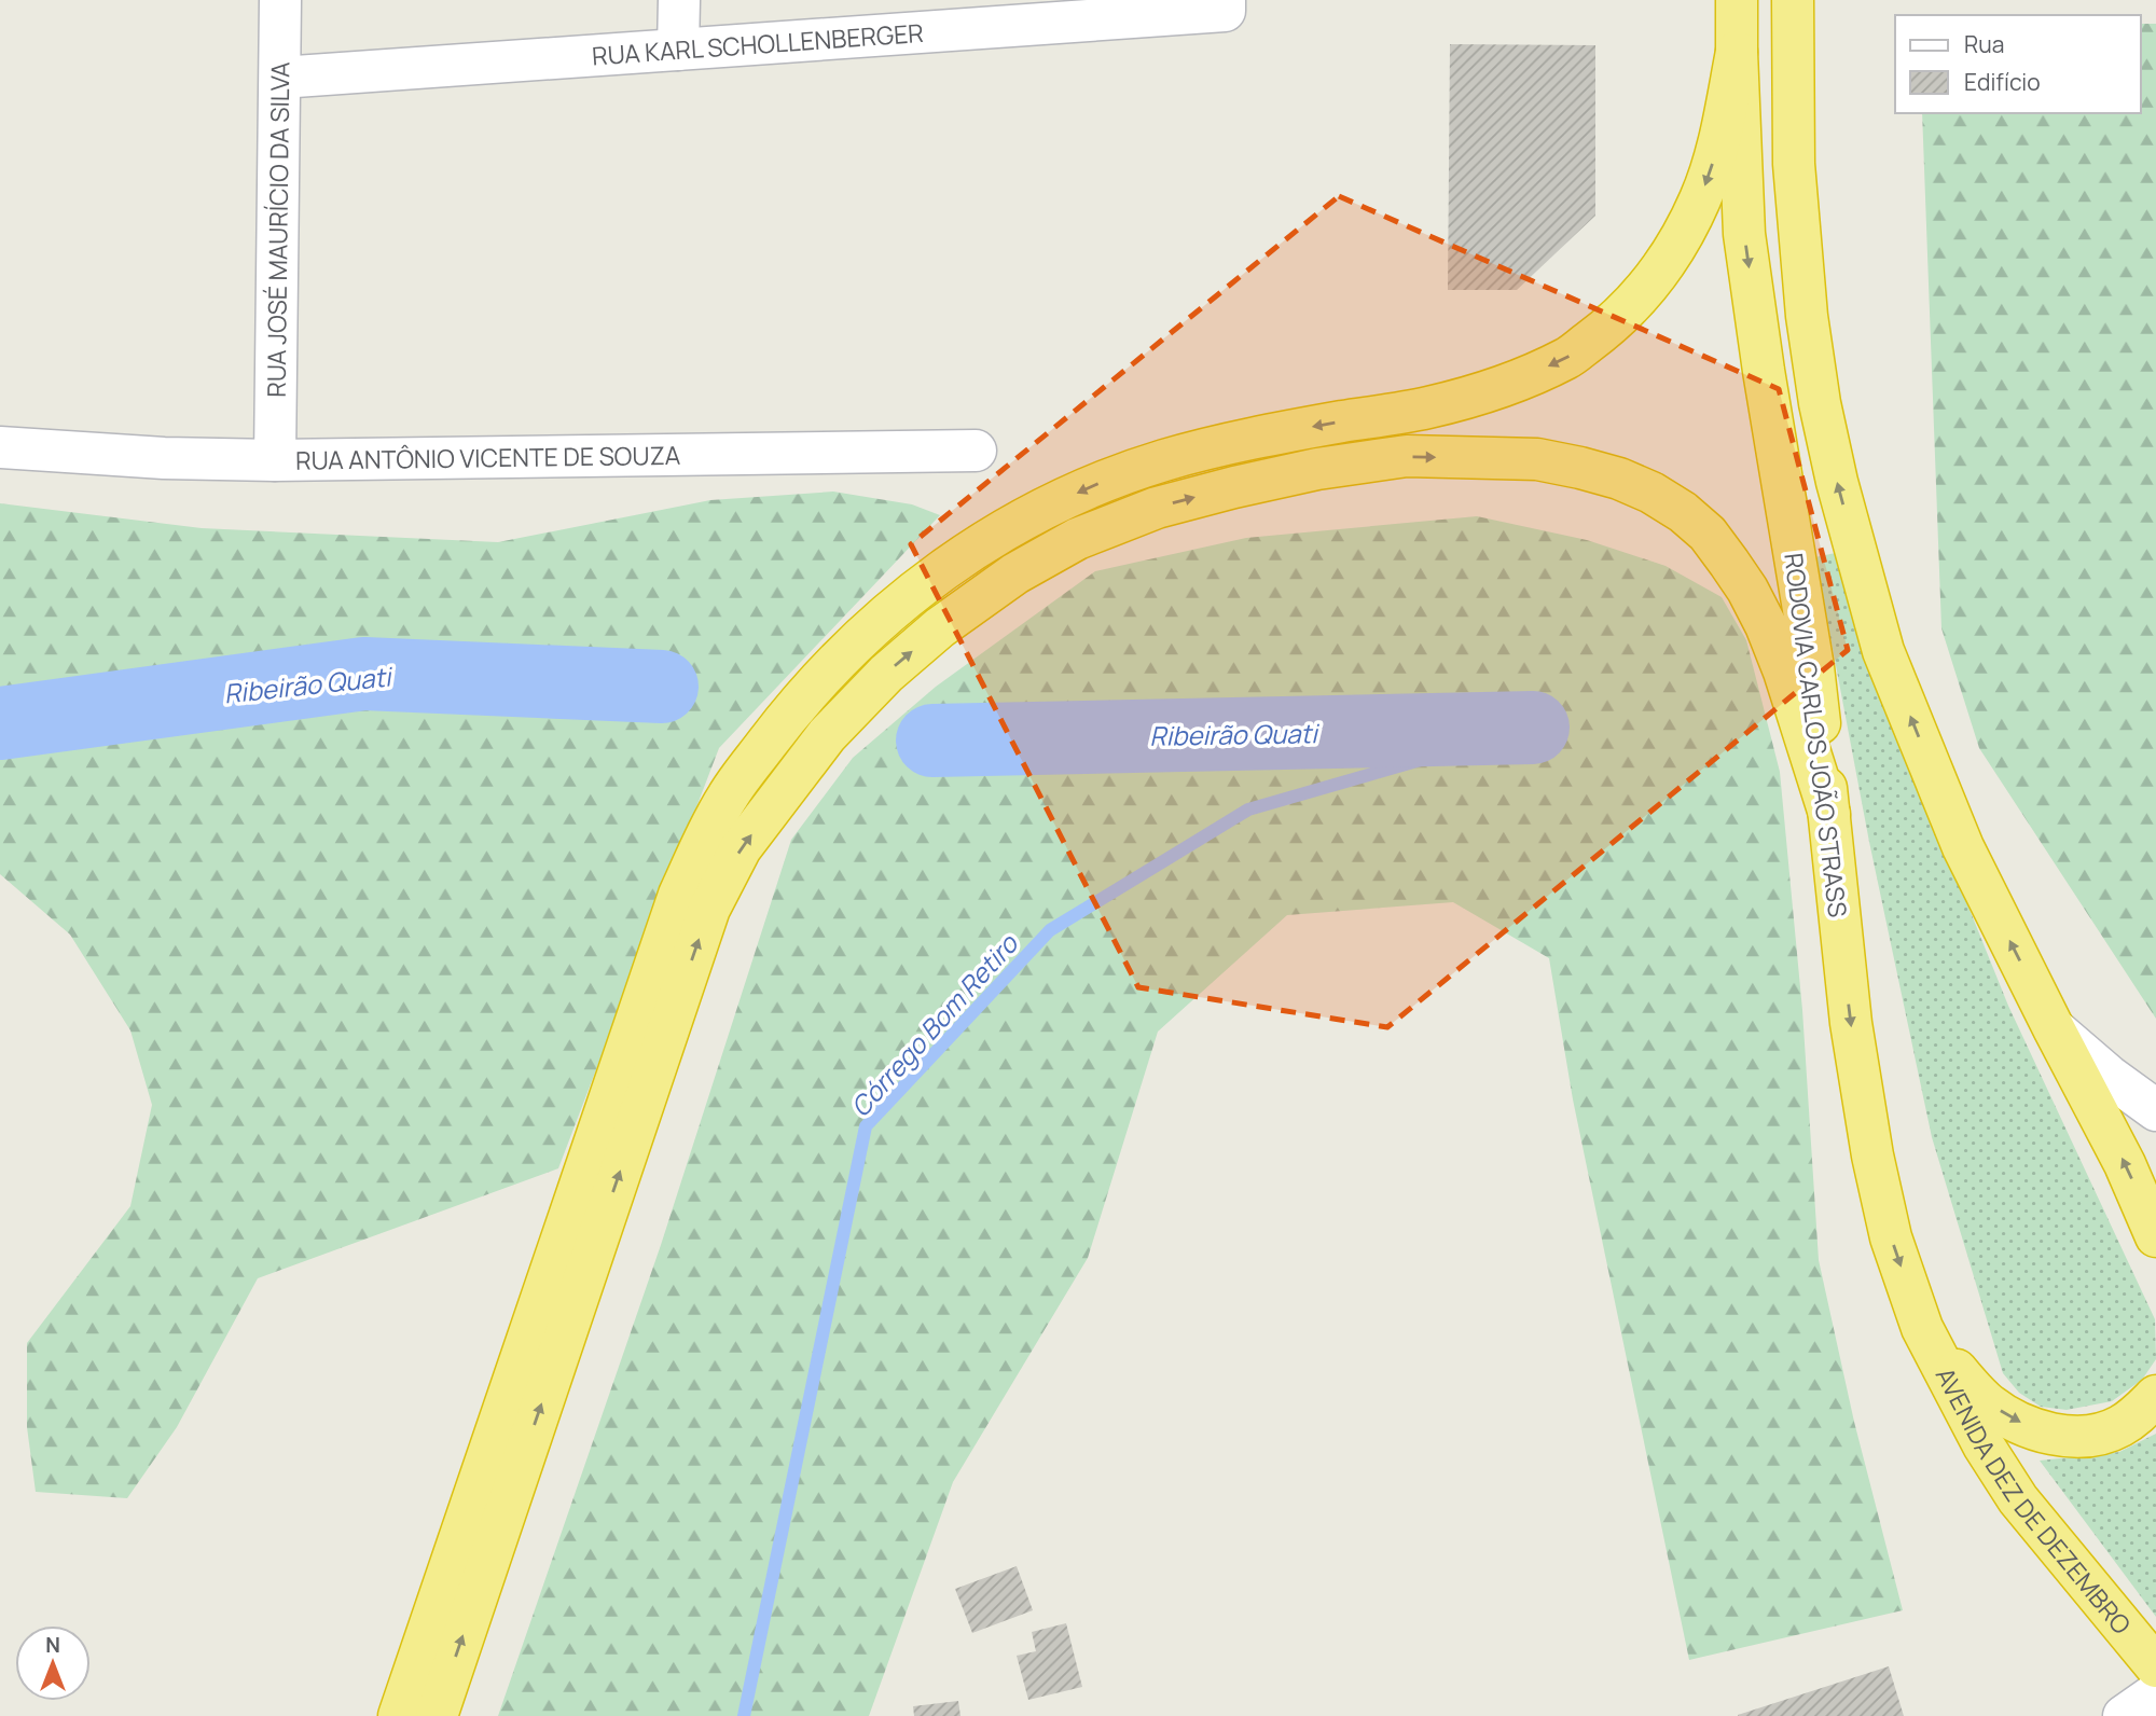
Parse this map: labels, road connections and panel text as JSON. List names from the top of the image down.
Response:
{
  "streets": {
    "highway": ["RODOVIA CARLOS JOÃO STRASS", "AVENIDA DEZ DE DEZEMBRO"],
    "street": ["RUA KARL SCHOLLENBERGER", "RUA JOSÉ MAURÍCIO DA SILVA", "RUA ANTÔNIO VICENTE DE SOUZA"]
  },
  "crossings": [
    ["RUA KARL SCHOLLENBERGER", "RUA JOSÉ MAURÍCIO DA SILVA"],
    ["RUA JOSÉ MAURÍCIO DA SILVA", "RUA ANTÔNIO VICENTE DE SOUZA"],
    ["RODOVIA CARLOS JOÃO STRASS", "AVENIDA DEZ DE DEZEMBRO"]
  ],
  "water": ["Ribeirão Quati", "Córrego Bom Retiro"],
  "legend": ["Rua", "Edifício"],
  "north": "top"
}
